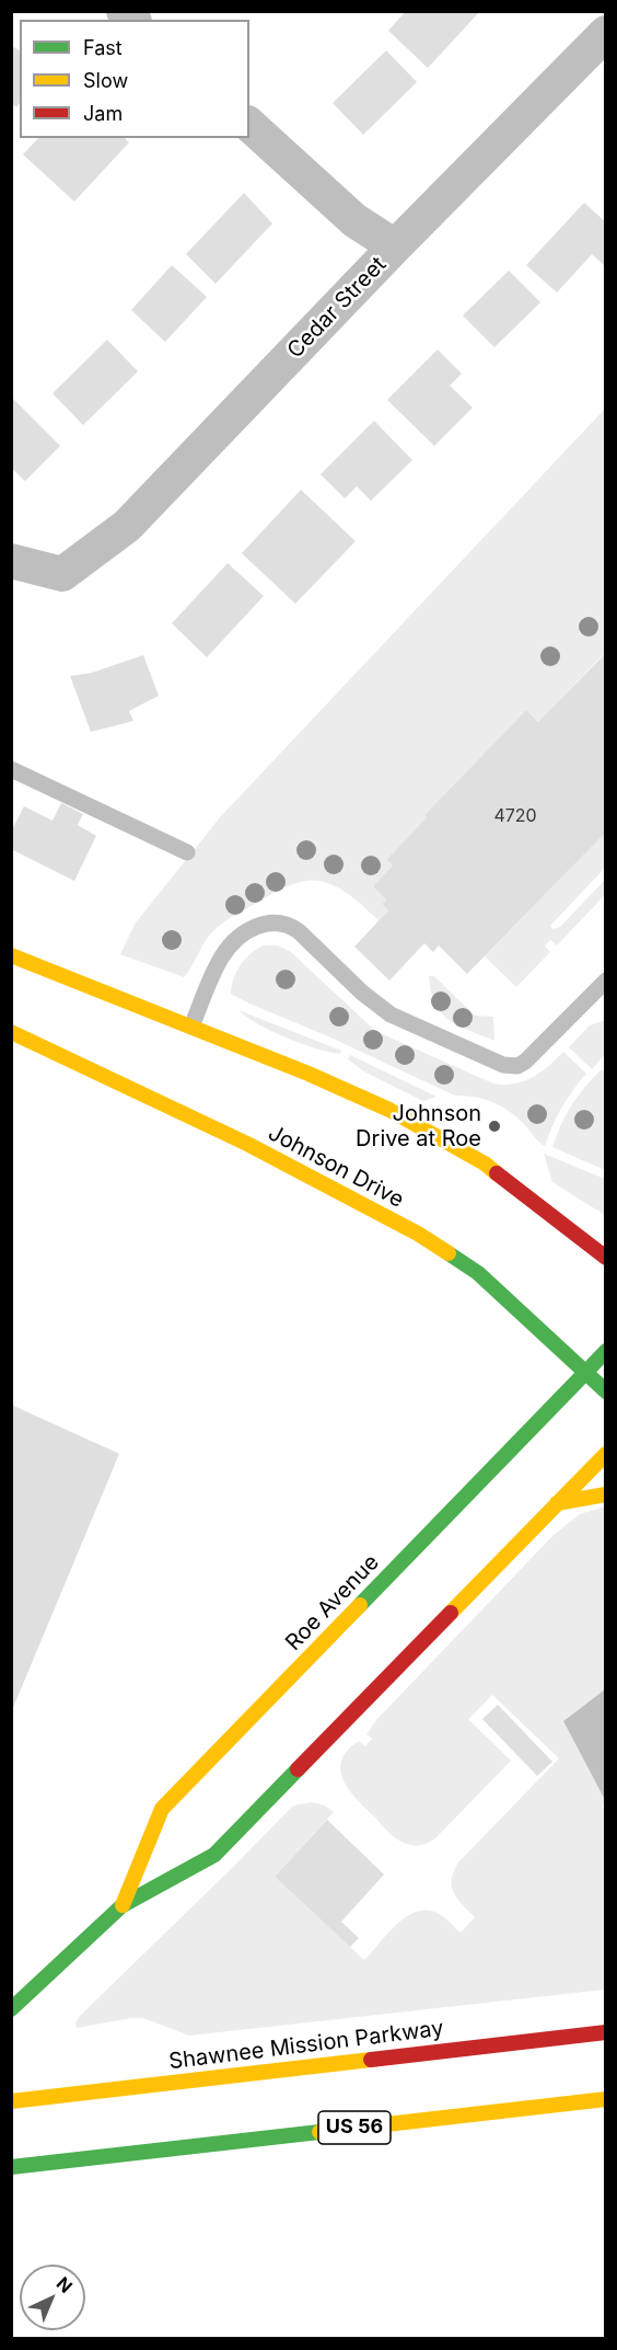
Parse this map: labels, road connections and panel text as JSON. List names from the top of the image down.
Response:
{
  "streets": {
    "main road": [
      "Johnson Drive",
      "Roe Avenue",
      "Shawnee Mission Parkway",
      "US 56"
    ],
    "street": ["Cedar Street"]
  },
  "crossings": [
    ["Johnson Drive", "Roe Avenue"]
  ],
  "places": ["Johnson Drive at Roe"],
  "house_numbers": ["4720"],
  "legend": ["Fast", "Slow", "Jam"],
  "north": "top right"
}
